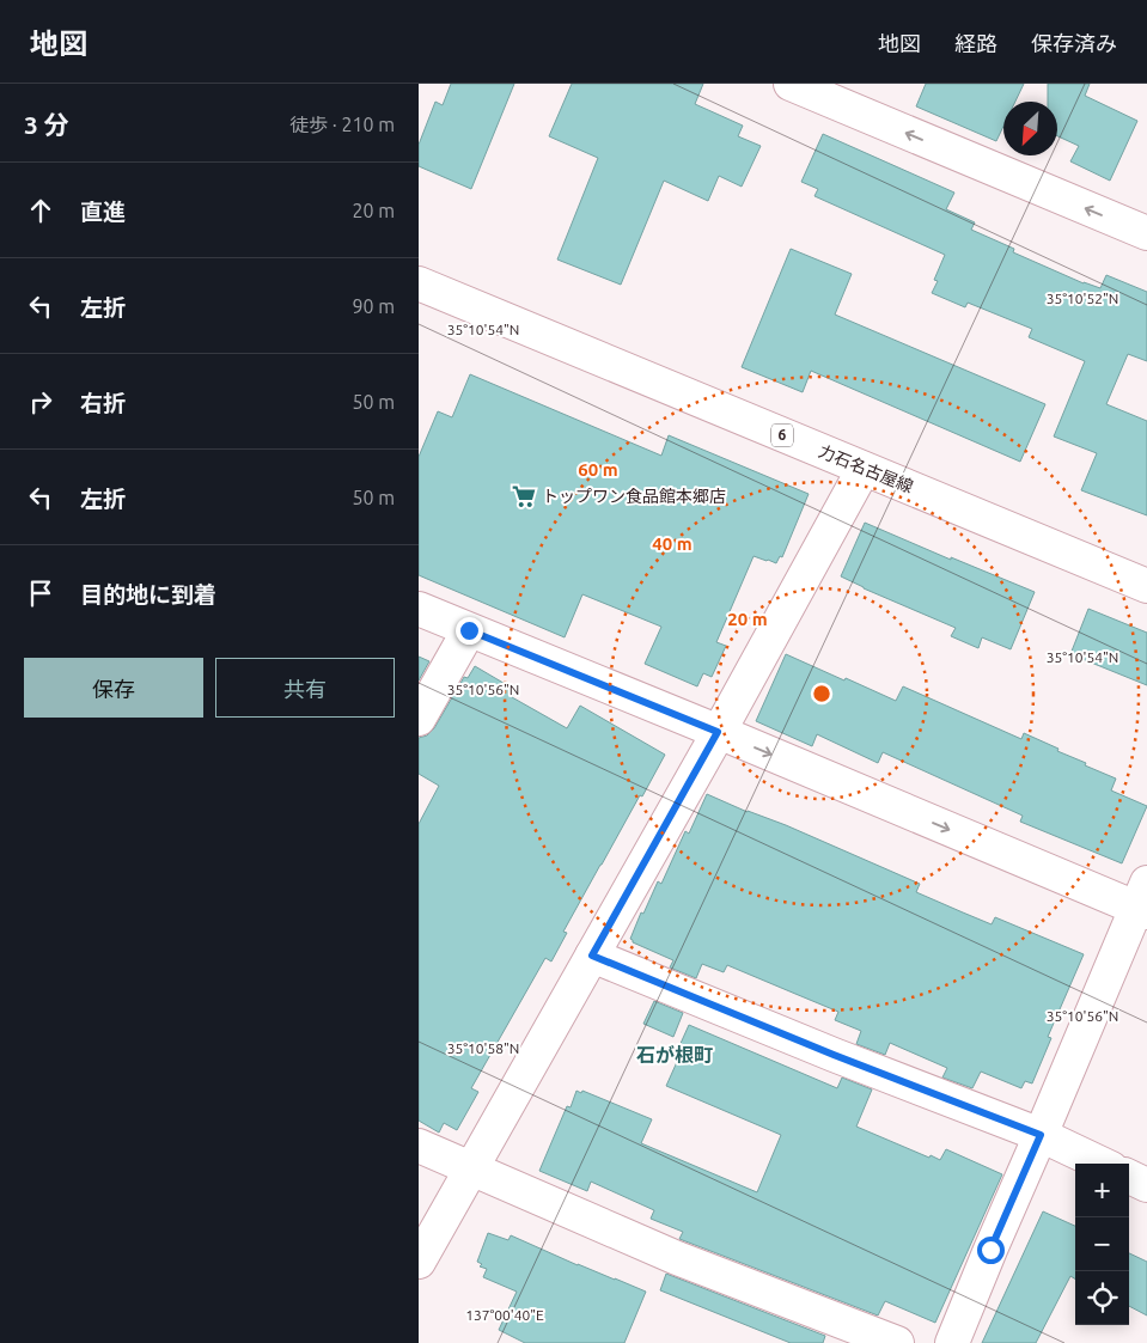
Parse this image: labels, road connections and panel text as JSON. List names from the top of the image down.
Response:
{
  "streets": {
    "street": ["6", "力石名古屋線"]
  },
  "districts": ["石が根町"],
  "places": {
    "supermarket": ["トップワン食品館本郷店"]
  },
  "north": "bottom left",
  "page": {
    "header": "地図",
    "nav": ["地図", "経路", "保存済み"],
    "heading": ["3 分", "徒歩 · 210 m"],
    "list": [
      ["直進", "20 m"],
      ["左折", "90 m"],
      ["右折", "50 m"],
      ["左折", "50 m"],
      "目的地に到着"
    ],
    "buttons": ["保存", "共有"],
    "map_buttons": ["+", "−"]
  },
  "coordinates": [
    "35°10'52\"N",
    "35°10'54\"N",
    "35°10'56\"N",
    "35°10'58\"N",
    "137°00'40\"E"
  ],
  "rings": ["60 m", "40 m", "20 m"]
}
